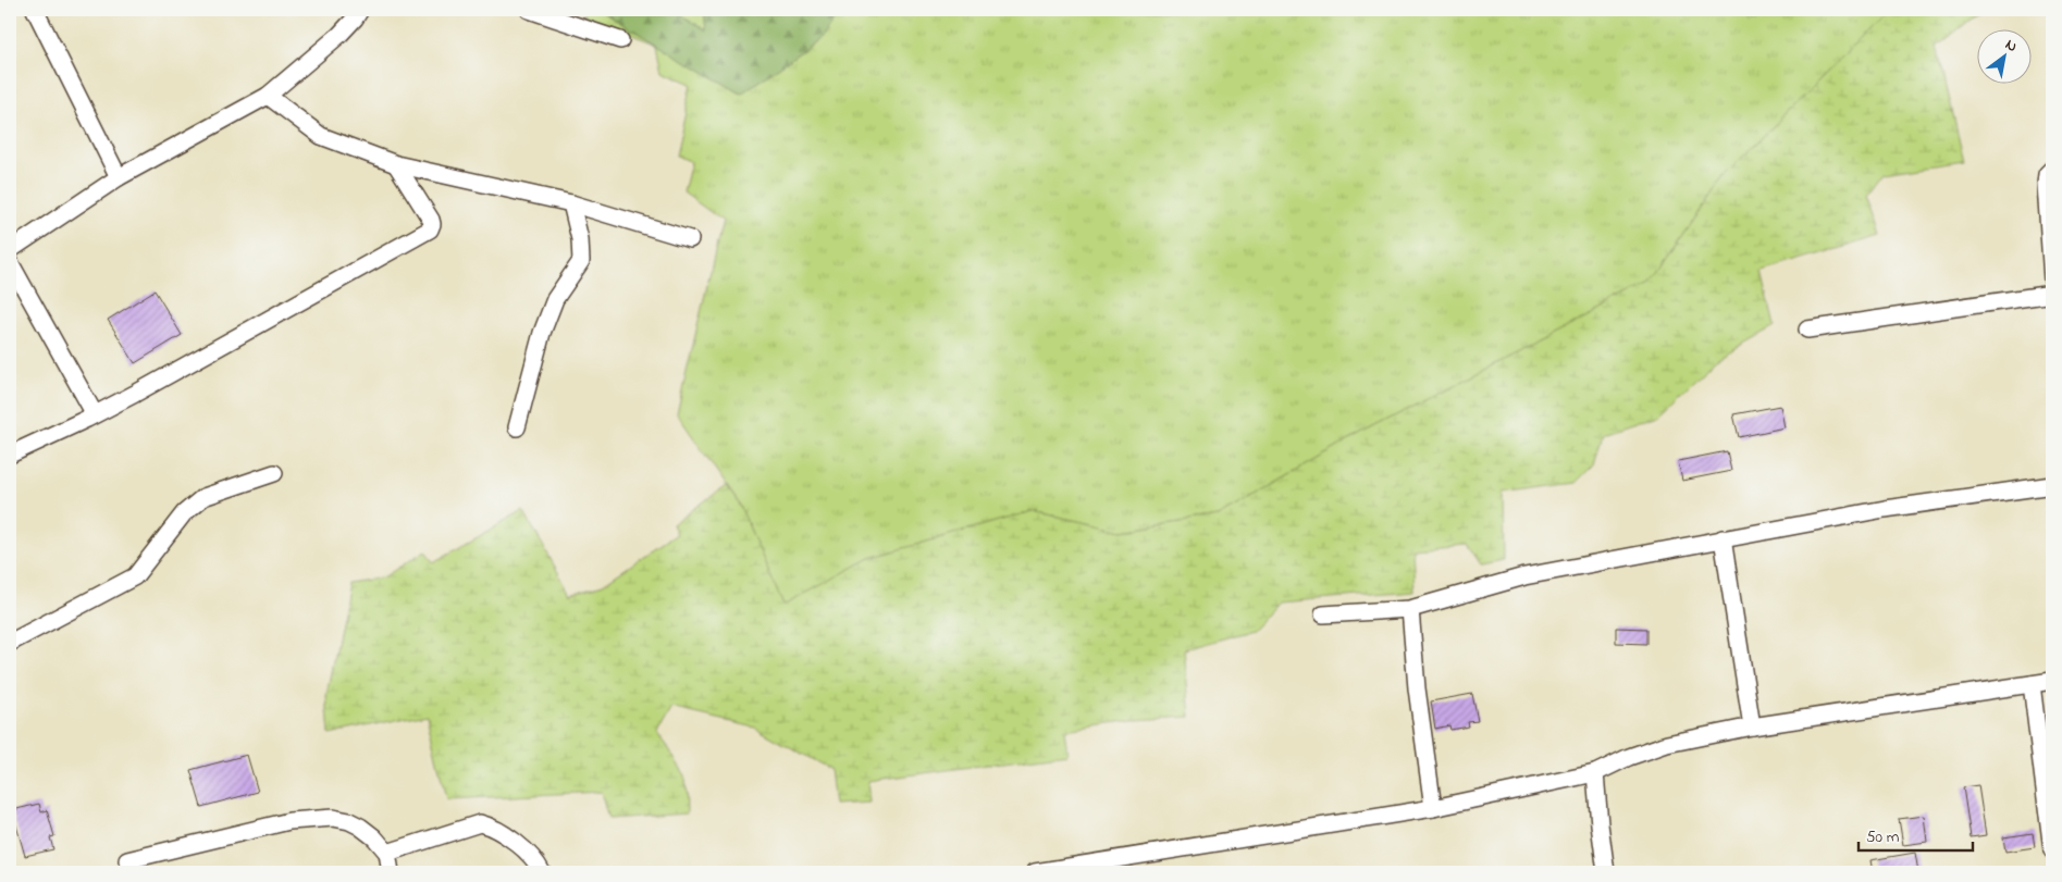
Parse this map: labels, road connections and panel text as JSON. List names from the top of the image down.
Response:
{
  "scale_bar": "50 m",
  "north": "top right"
}
